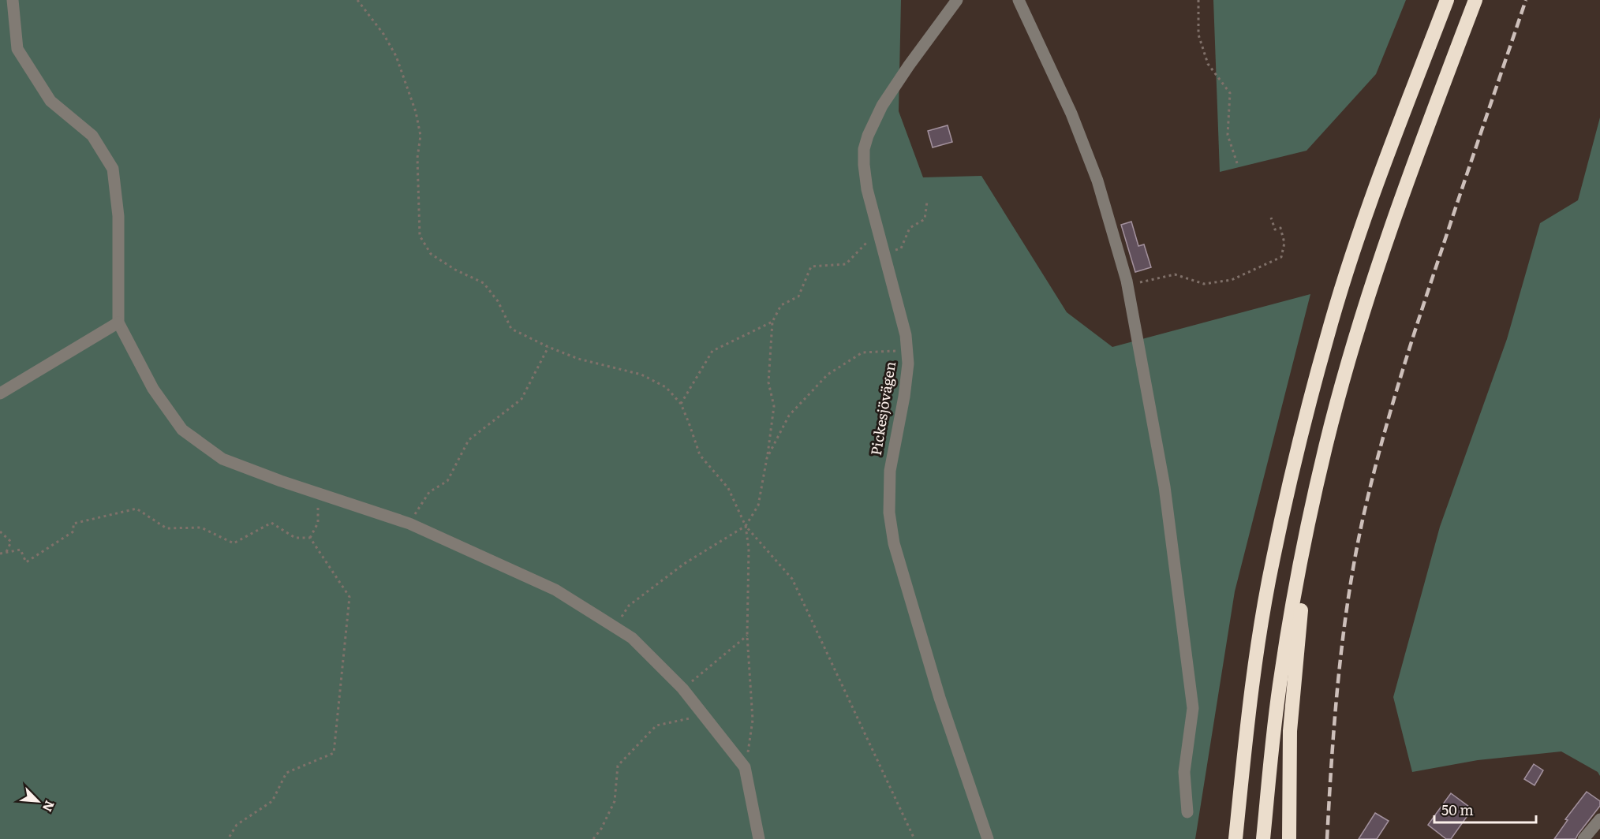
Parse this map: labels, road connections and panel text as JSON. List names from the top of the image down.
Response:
{
  "streets": {
    "street": ["Pickesjövägen"]
  },
  "scale_bar": "50 m",
  "north": "bottom right"
}
